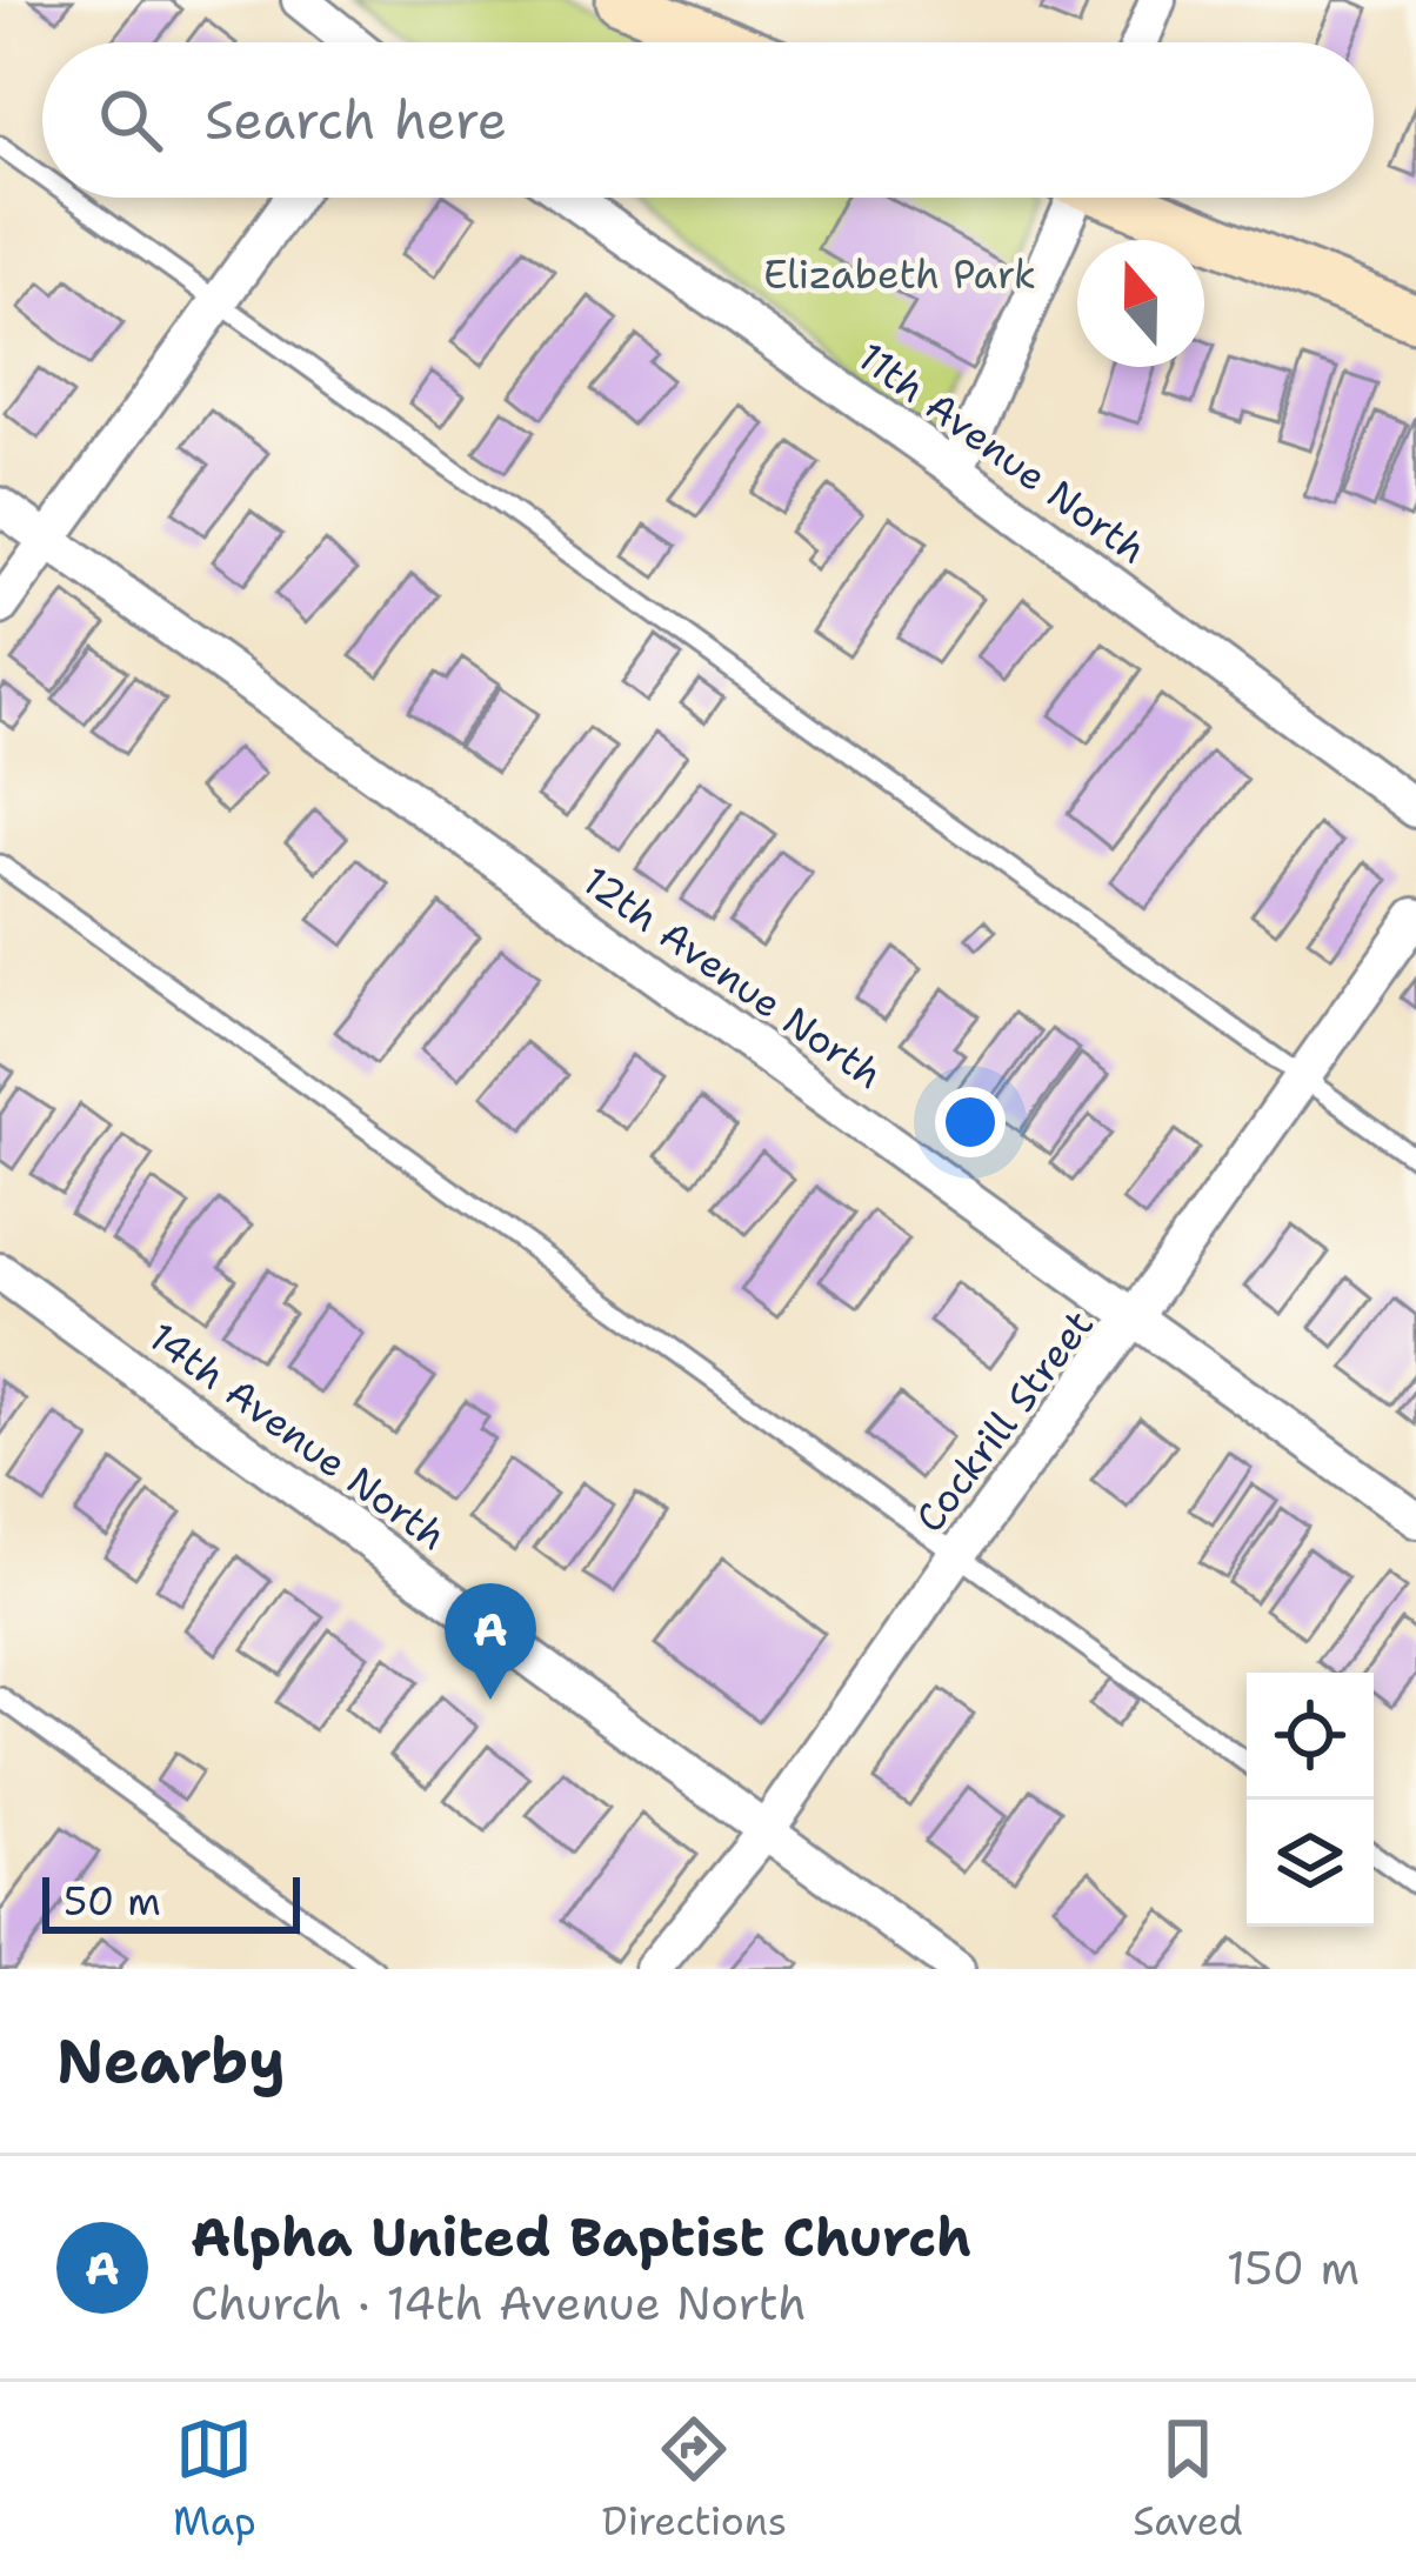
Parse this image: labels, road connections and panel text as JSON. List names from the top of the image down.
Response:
{
  "streets": {
    "street": [
      "11th Avenue North",
      "12th Avenue North",
      "Cockrill Street",
      "14th Avenue North"
    ]
  },
  "crossings": [
    ["12th Avenue North", "Cockrill Street"],
    ["Cockrill Street", "14th Avenue North"]
  ],
  "parks": ["Elizabeth Park"],
  "scale_bar": "50 m",
  "north": "top",
  "page": {
    "search": "Search here",
    "pins": "A",
    "scale": "50 m",
    "heading": "Nearby",
    "list": [
      {
        "mark": "A",
        "name": "Alpha United Baptist Church",
        "note": "Church · 14th Avenue North",
        "value": "150 m"
      }
    ],
    "nav": ["Map", "Directions", "Saved"]
  }
}
